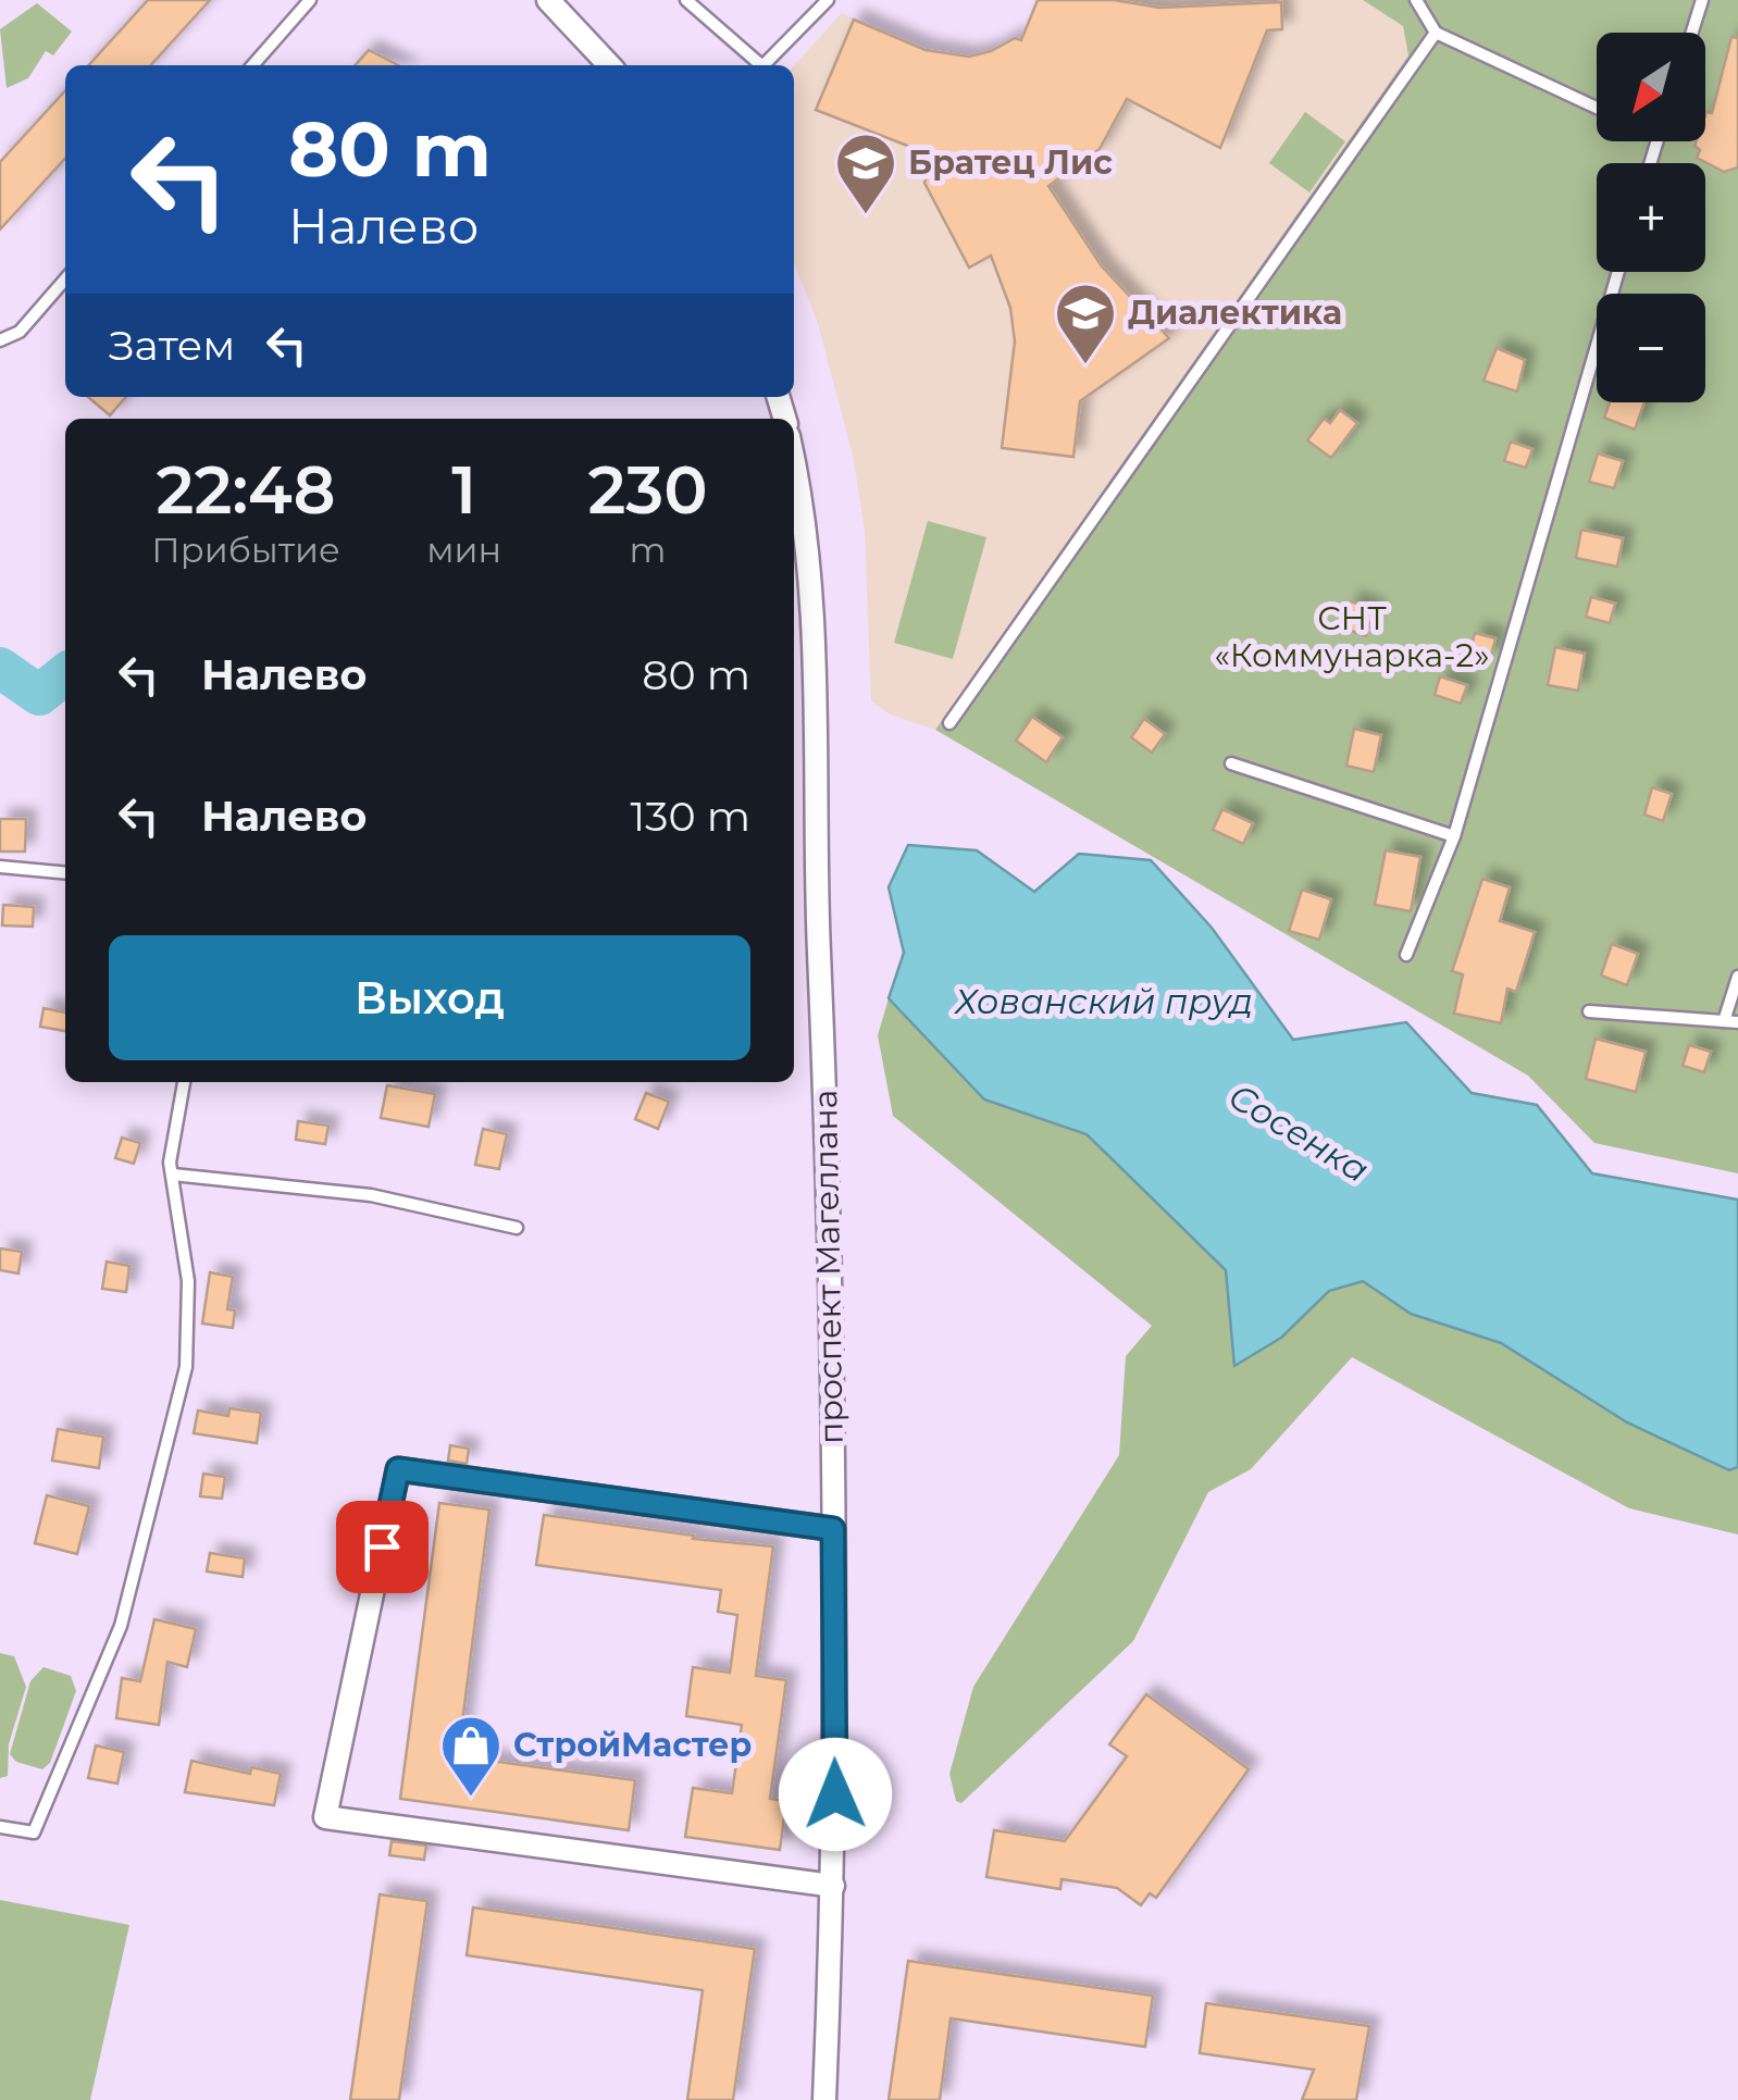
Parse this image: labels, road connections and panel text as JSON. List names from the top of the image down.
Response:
{
  "streets": {
    "street": ["проспект Магеллана"]
  },
  "water": ["Хованский пруд", "Сосенка"],
  "parks": ["СНТ «Коммунарка-2»"],
  "places": {
    "school or university": ["Братец Лис", "Диалектика"],
    "shop": ["СтройМастер"]
  },
  "north": "bottom left",
  "page": {
    "map_buttons": ["+", "−"],
    "turn": ["80 m", "Налево"],
    "then": "Затем",
    "eta": [
      "22:48",
      "Прибытие",
      "1",
      "мин",
      "230",
      "m"
    ],
    "list": [
      {
        "name": "Налево",
        "value": "80 m"
      },
      {
        "name": "Налево",
        "value": "130 m"
      }
    ],
    "buttons": "Выход"
  }
}
